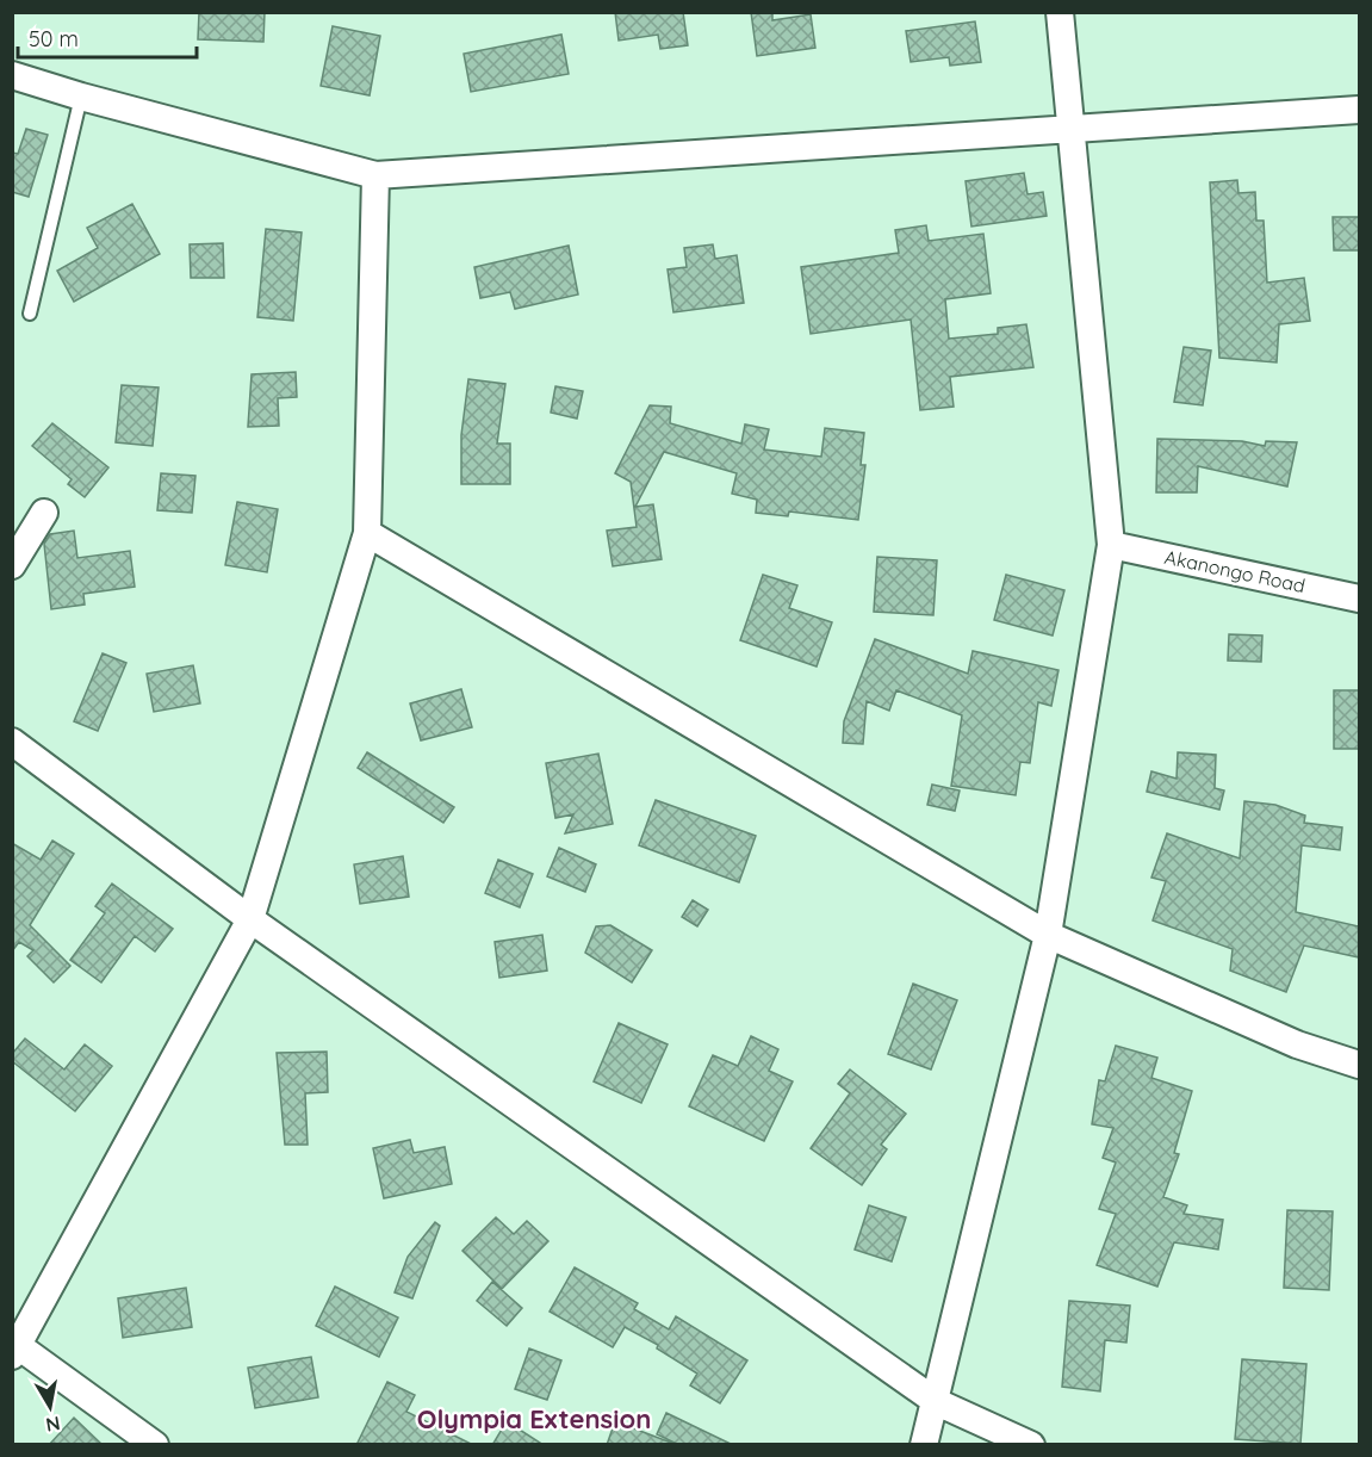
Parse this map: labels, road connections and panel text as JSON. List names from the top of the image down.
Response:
{
  "streets": {
    "street": ["Akanongo Road"]
  },
  "districts": ["Olympia Extension"],
  "scale_bar": "50 m",
  "north": "bottom"
}
